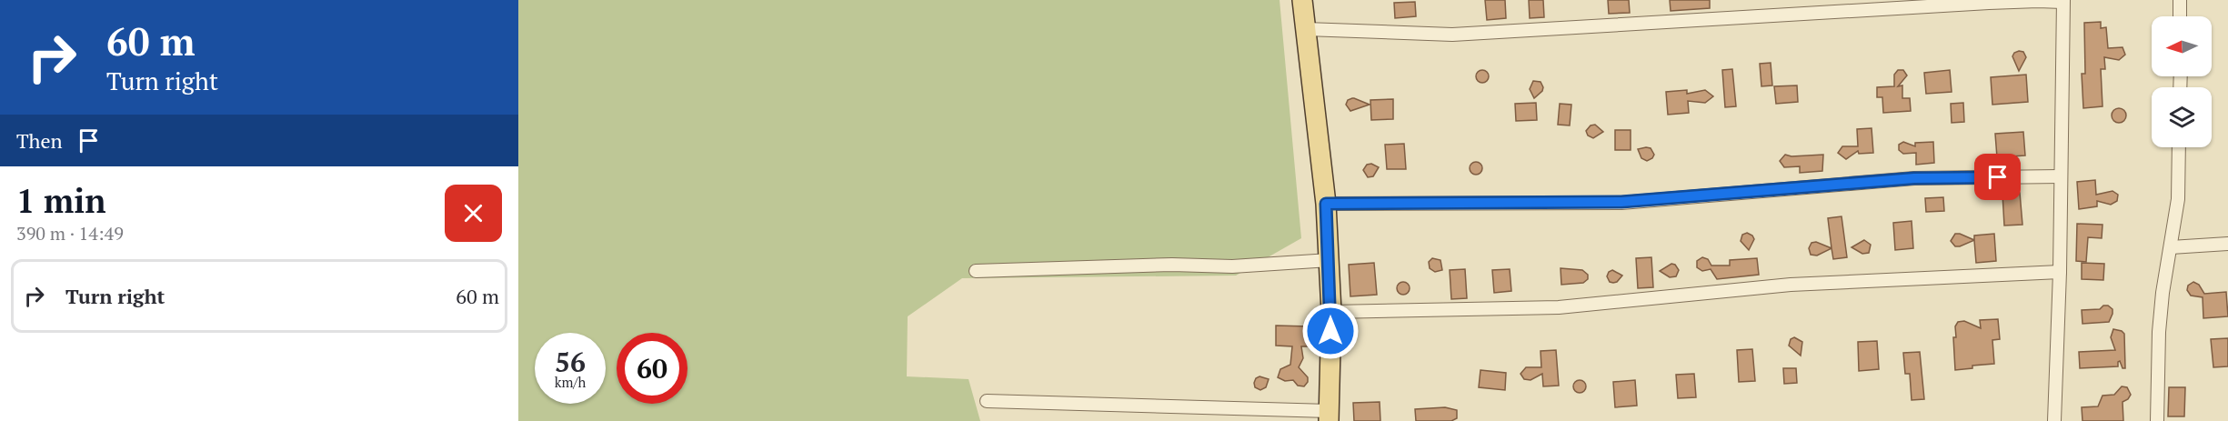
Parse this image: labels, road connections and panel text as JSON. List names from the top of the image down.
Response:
{
  "north": "left",
  "page": {
    "turn": ["60 m", "Turn right"],
    "then": "Then",
    "heading": ["1 min", "390 m · 14:49"],
    "list": [
      {
        "name": "Turn right",
        "value": "60 m"
      }
    ],
    "speed": "56 km/h",
    "limit": "60"
  }
}
